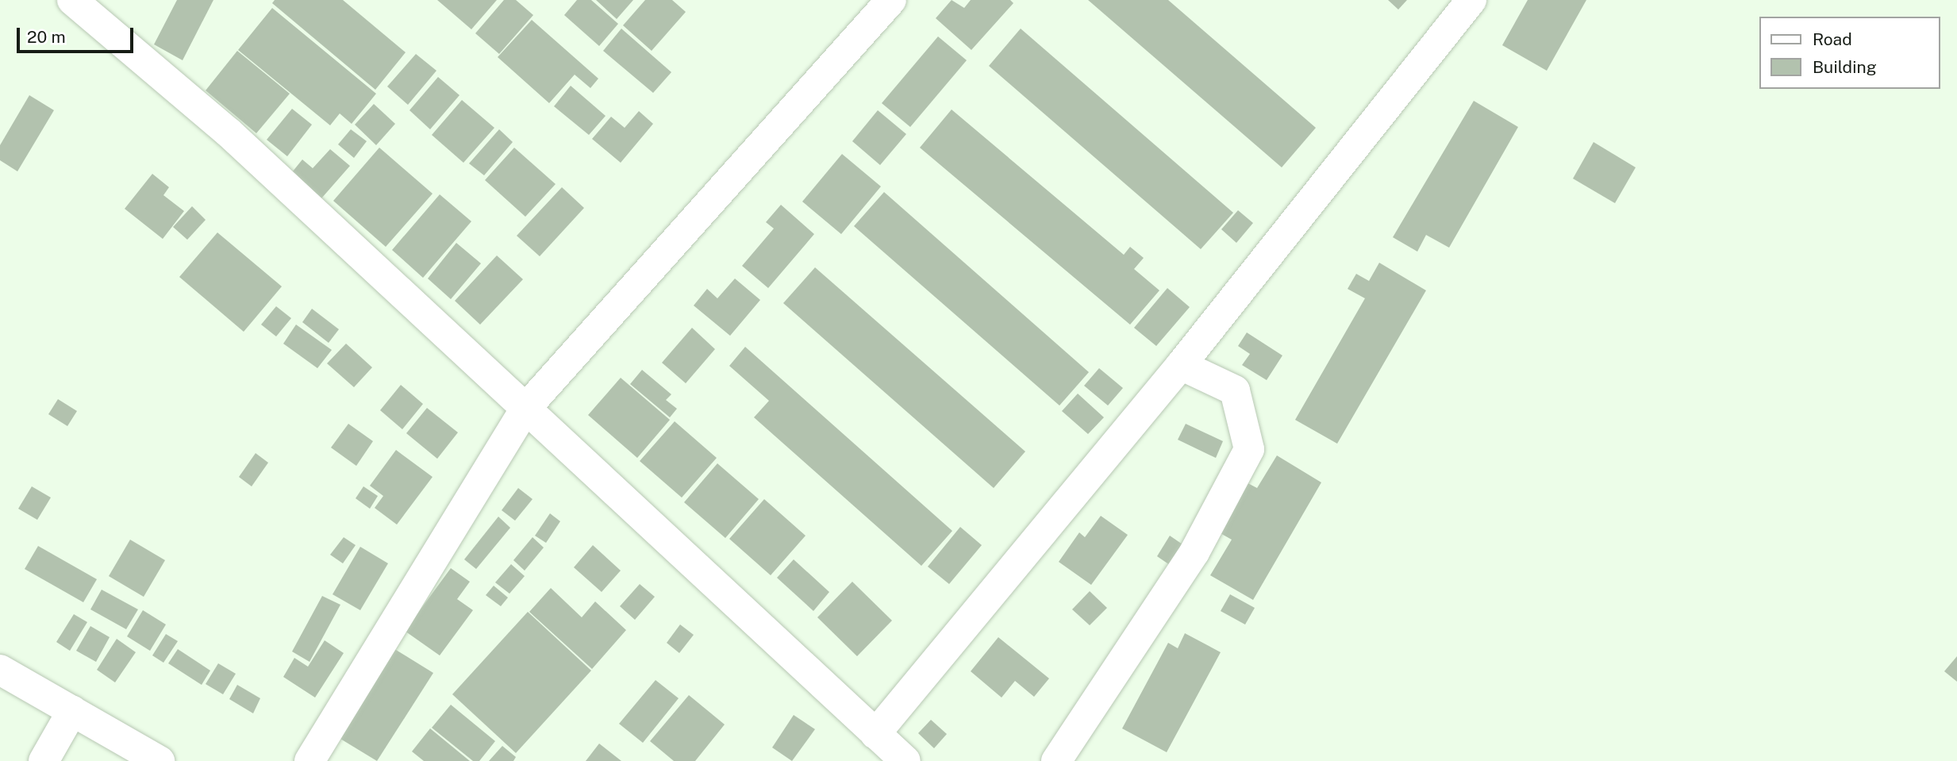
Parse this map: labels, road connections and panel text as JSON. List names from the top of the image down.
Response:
{
  "legend": ["Road", "Building"],
  "scale_bar": "20 m"
}
